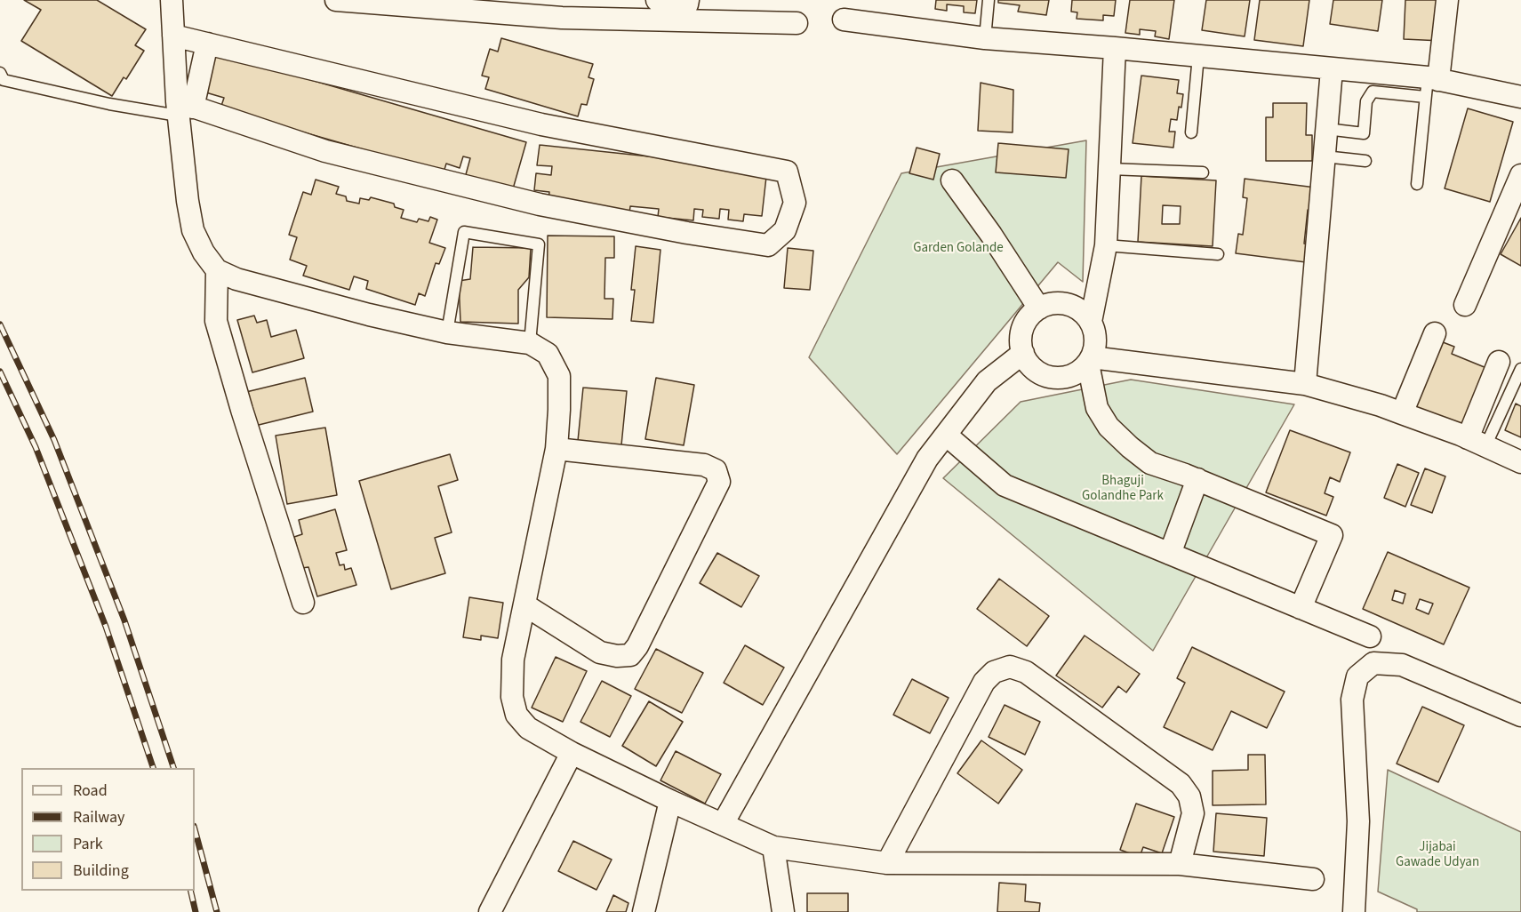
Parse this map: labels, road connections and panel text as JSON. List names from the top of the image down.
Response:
{
  "parks": ["Garden Golande", "Bhaguji Golandhe Park", "Jijabai Gawade Udyan"],
  "legend": [
    "Road",
    "Railway",
    "Park",
    "Building"
  ]
}
